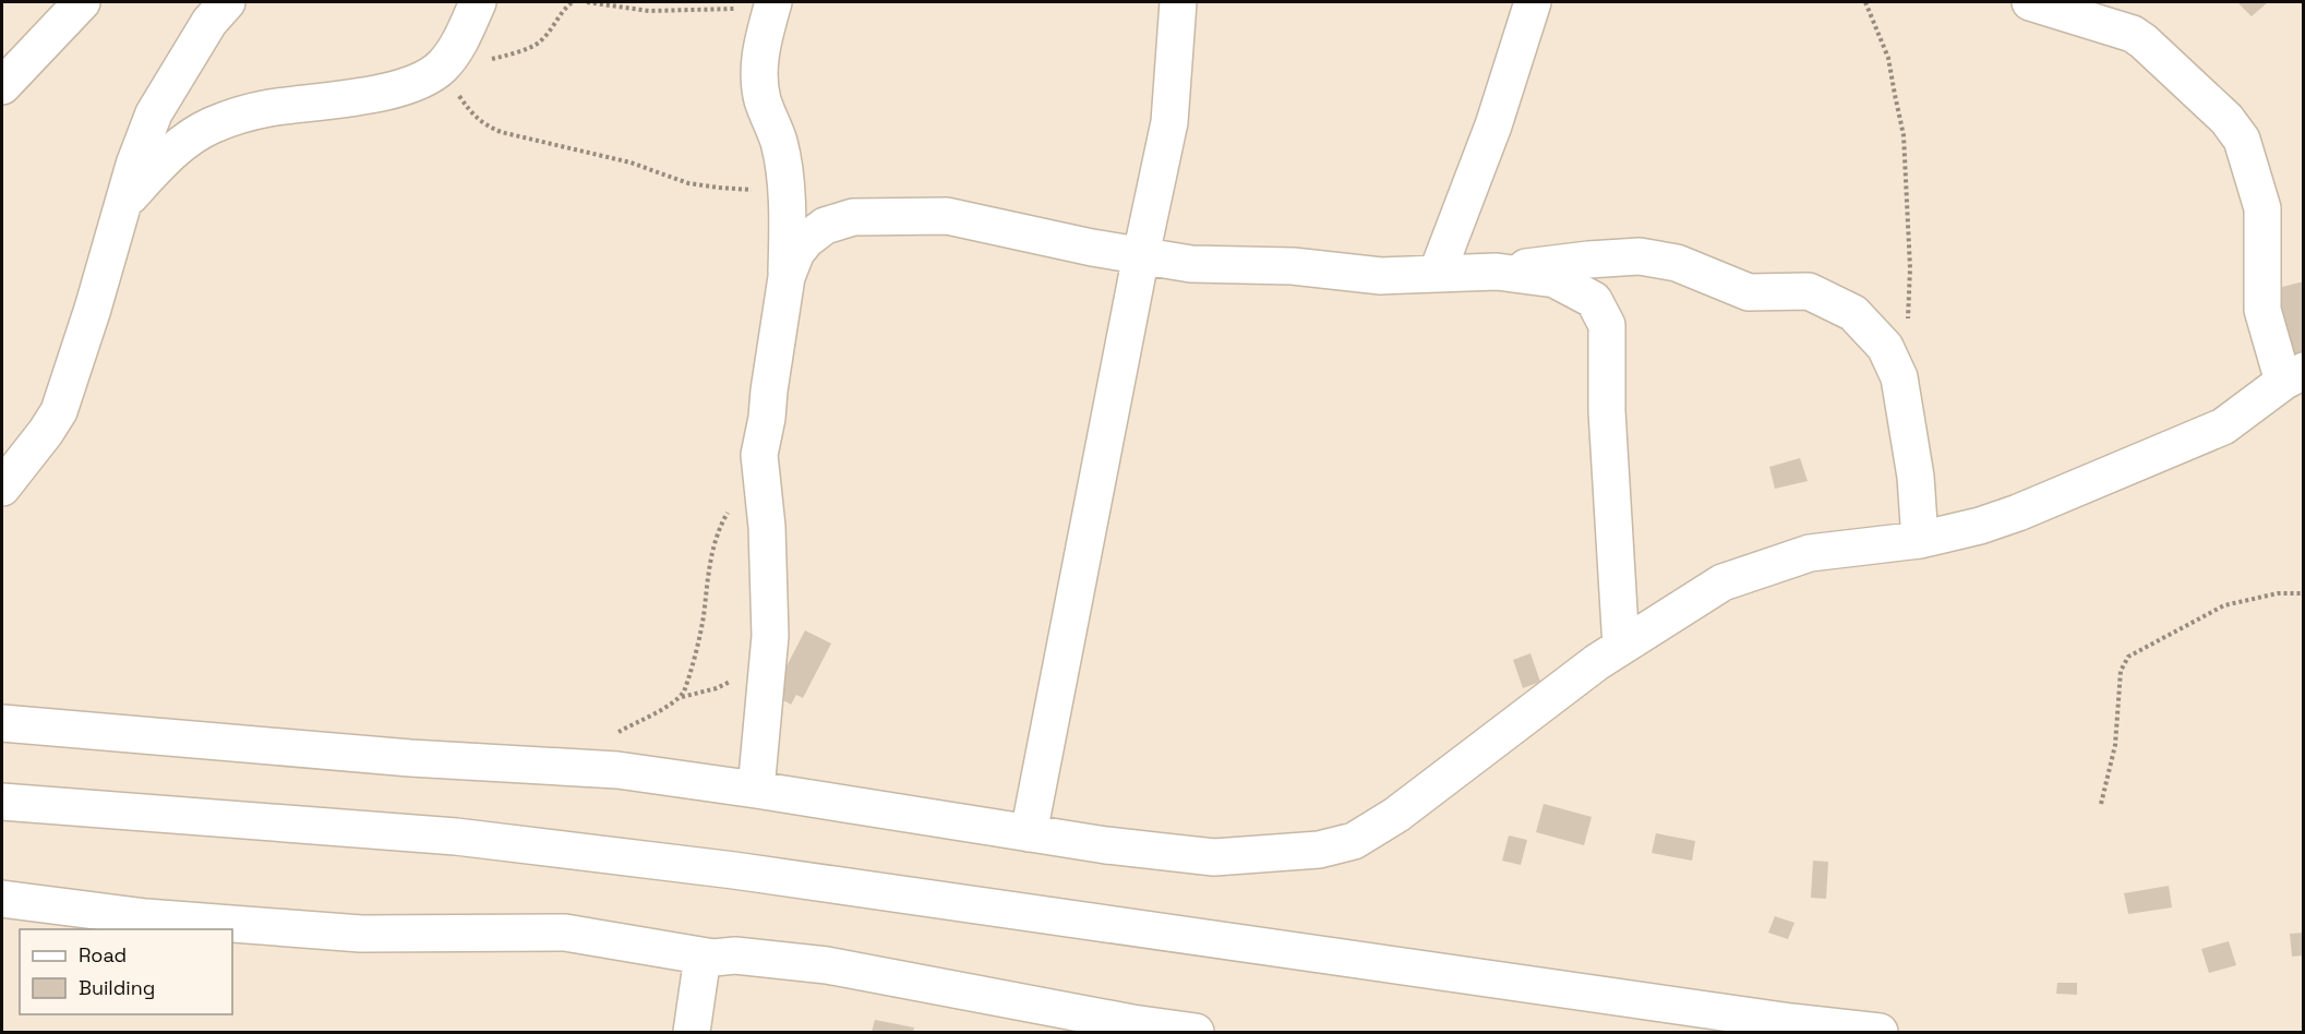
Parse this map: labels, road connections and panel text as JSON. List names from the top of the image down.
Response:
{
  "legend": ["Road", "Building"]
}
